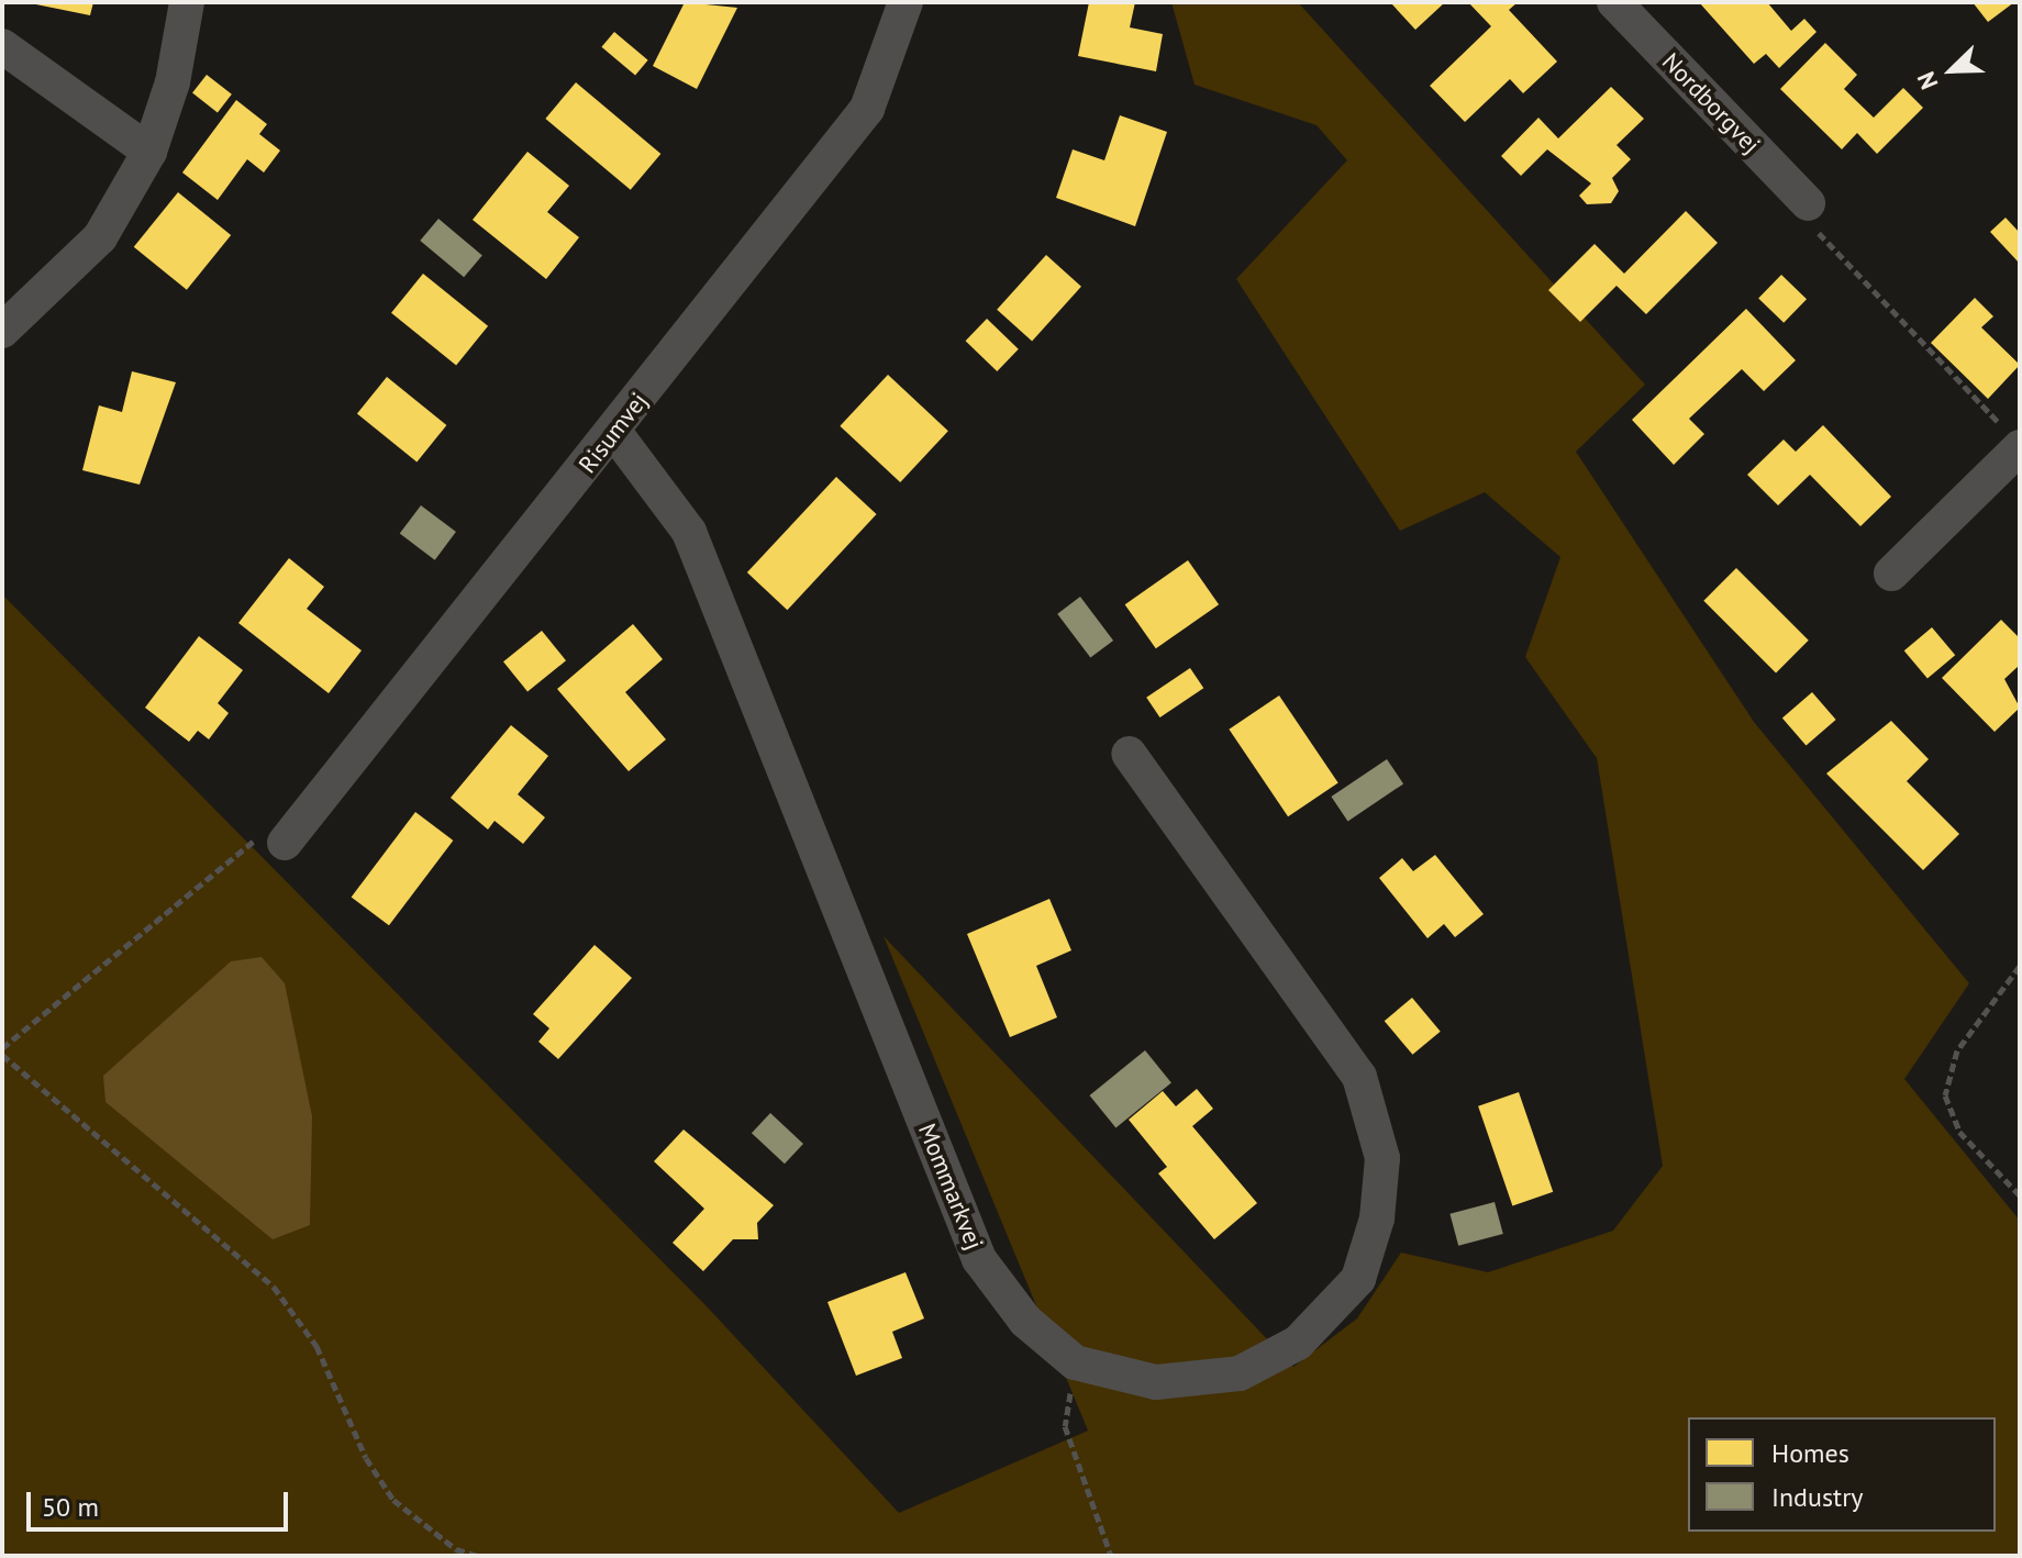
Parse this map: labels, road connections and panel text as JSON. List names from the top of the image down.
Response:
{
  "streets": {
    "street": ["Nordborgvej", "Risumvej", "Mommarkvej"]
  },
  "crossings": [
    ["Risumvej", "Mommarkvej"]
  ],
  "legend": ["Homes", "Industry"],
  "scale_bar": "50 m",
  "north": "bottom left"
}
